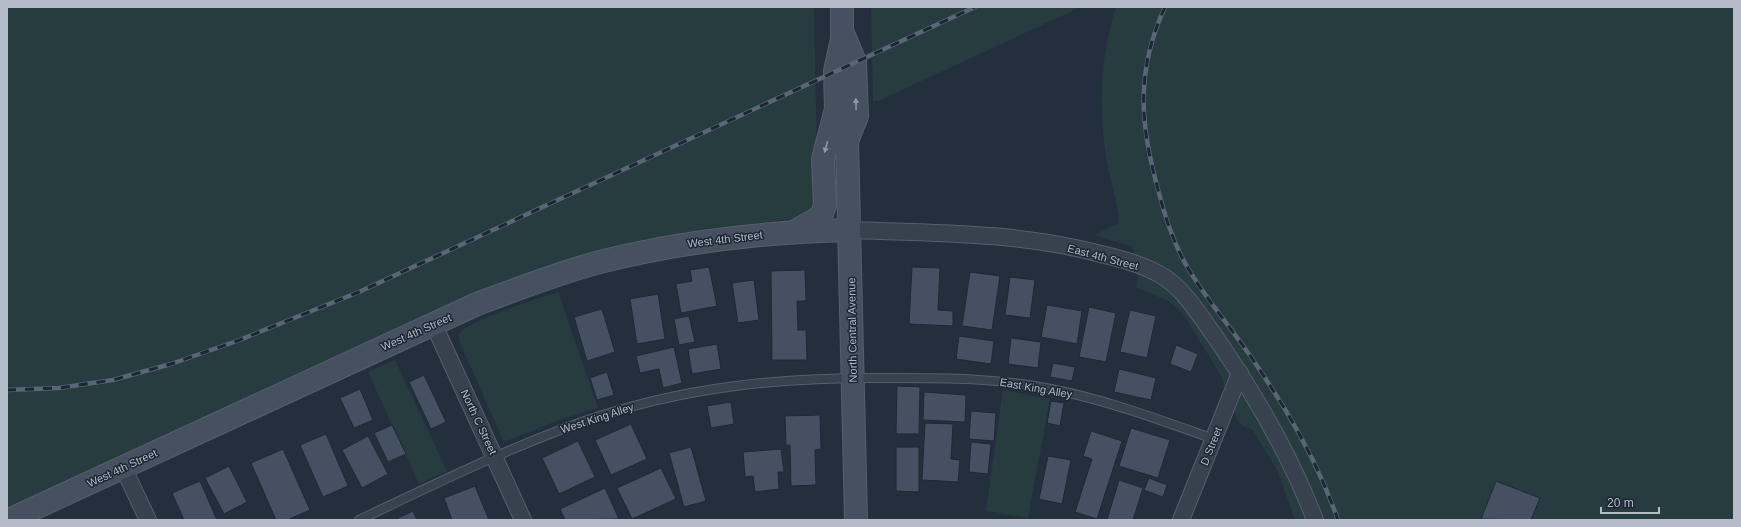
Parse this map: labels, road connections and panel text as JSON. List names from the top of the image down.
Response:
{
  "streets": {
    "street": [
      "West 4th Street",
      "East 4th Street",
      "North Central Avenue",
      "North C Street",
      "D Street"
    ],
    "lane": ["East King Alley", "West King Alley"]
  },
  "crossings": [
    ["West 4th Street", "East 4th Street"],
    ["West 4th Street", "North Central Avenue"],
    ["West 4th Street", "North C Street"],
    ["East 4th Street", "North Central Avenue"],
    ["East 4th Street", "D Street"],
    ["North Central Avenue", "East King Alley"],
    ["North Central Avenue", "West King Alley"],
    ["East King Alley", "West King Alley"],
    ["East King Alley", "D Street"],
    ["West King Alley", "North C Street"]
  ],
  "scale_bar": "20 m"
}
